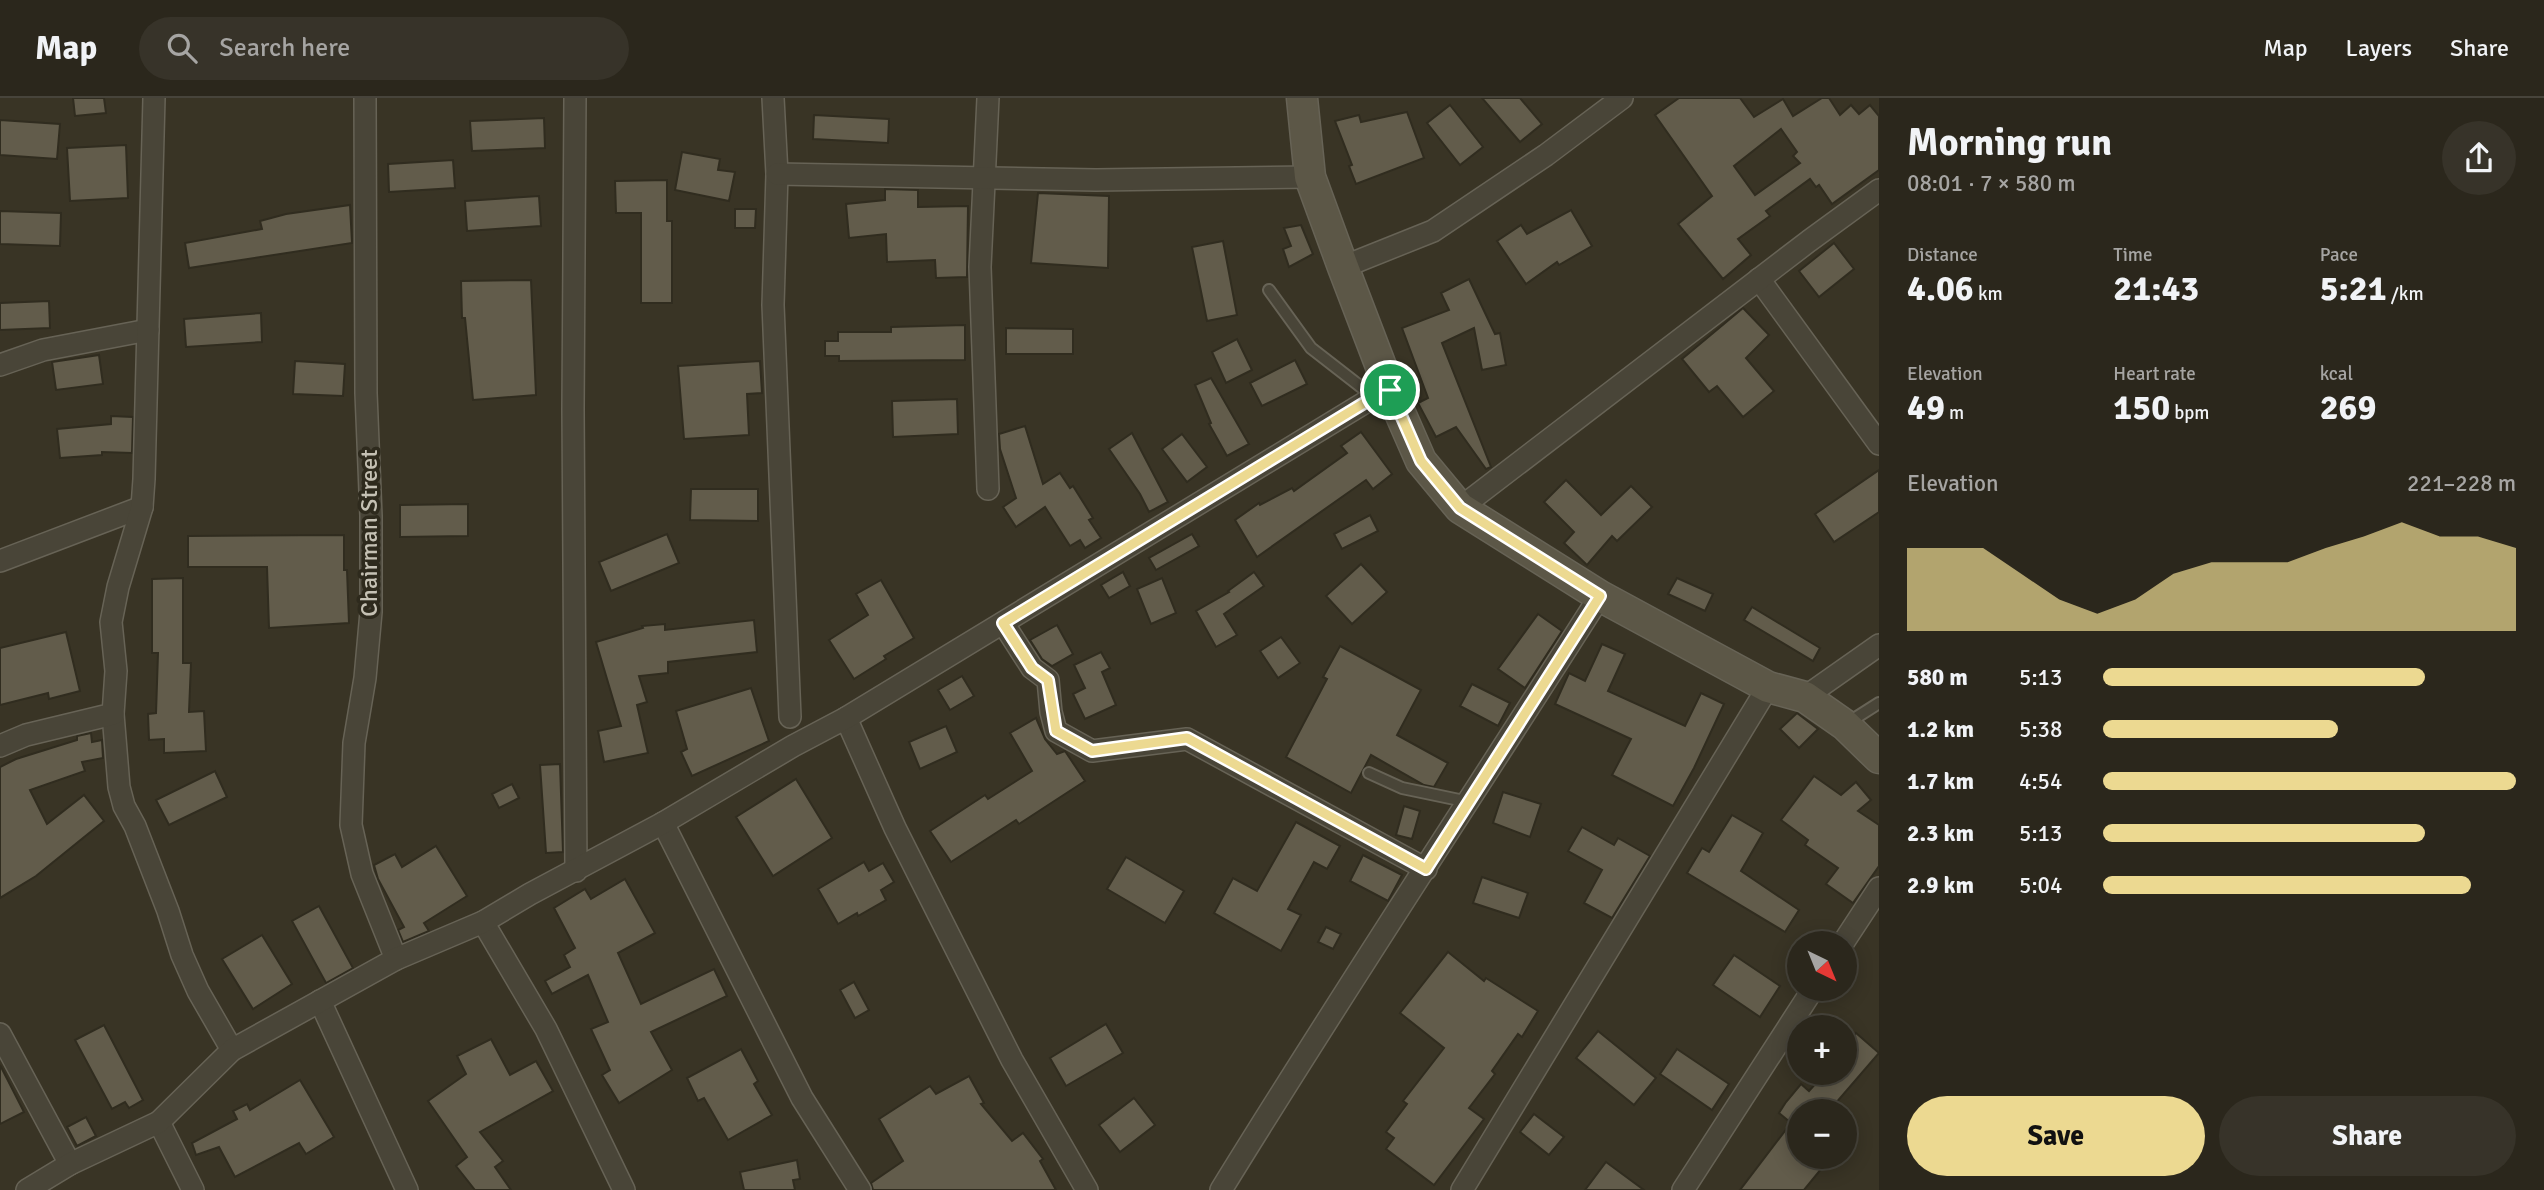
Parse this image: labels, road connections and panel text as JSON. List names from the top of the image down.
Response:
{
  "streets": {
    "street": ["Chairman Street"]
  },
  "north": "bottom right",
  "page": {
    "header": "Map",
    "search": "Search here",
    "nav": ["Map", "Layers", "Share"],
    "heading": ["Morning run", "08:01 · 7 × 580 m"],
    "stats": [
      ["Distance", "4.06 km"],
      ["Time", "21:43"],
      ["Pace", "5:21 /km"],
      ["Elevation", "49 m"],
      ["Heart rate", "150 bpm"],
      ["kcal", "269"]
    ],
    "chart": ["Elevation", "221–228 m"],
    "list": [
      {
        "name": "580 m",
        "note": "5:13"
      },
      {
        "name": "1.2 km",
        "note": "5:38"
      },
      {
        "name": "1.7 km",
        "note": "4:54"
      },
      {
        "name": "2.3 km",
        "note": "5:13"
      },
      {
        "name": "2.9 km",
        "note": "5:04"
      }
    ],
    "map_buttons": ["+", "−"],
    "buttons": ["Save", "Share"]
  }
}
